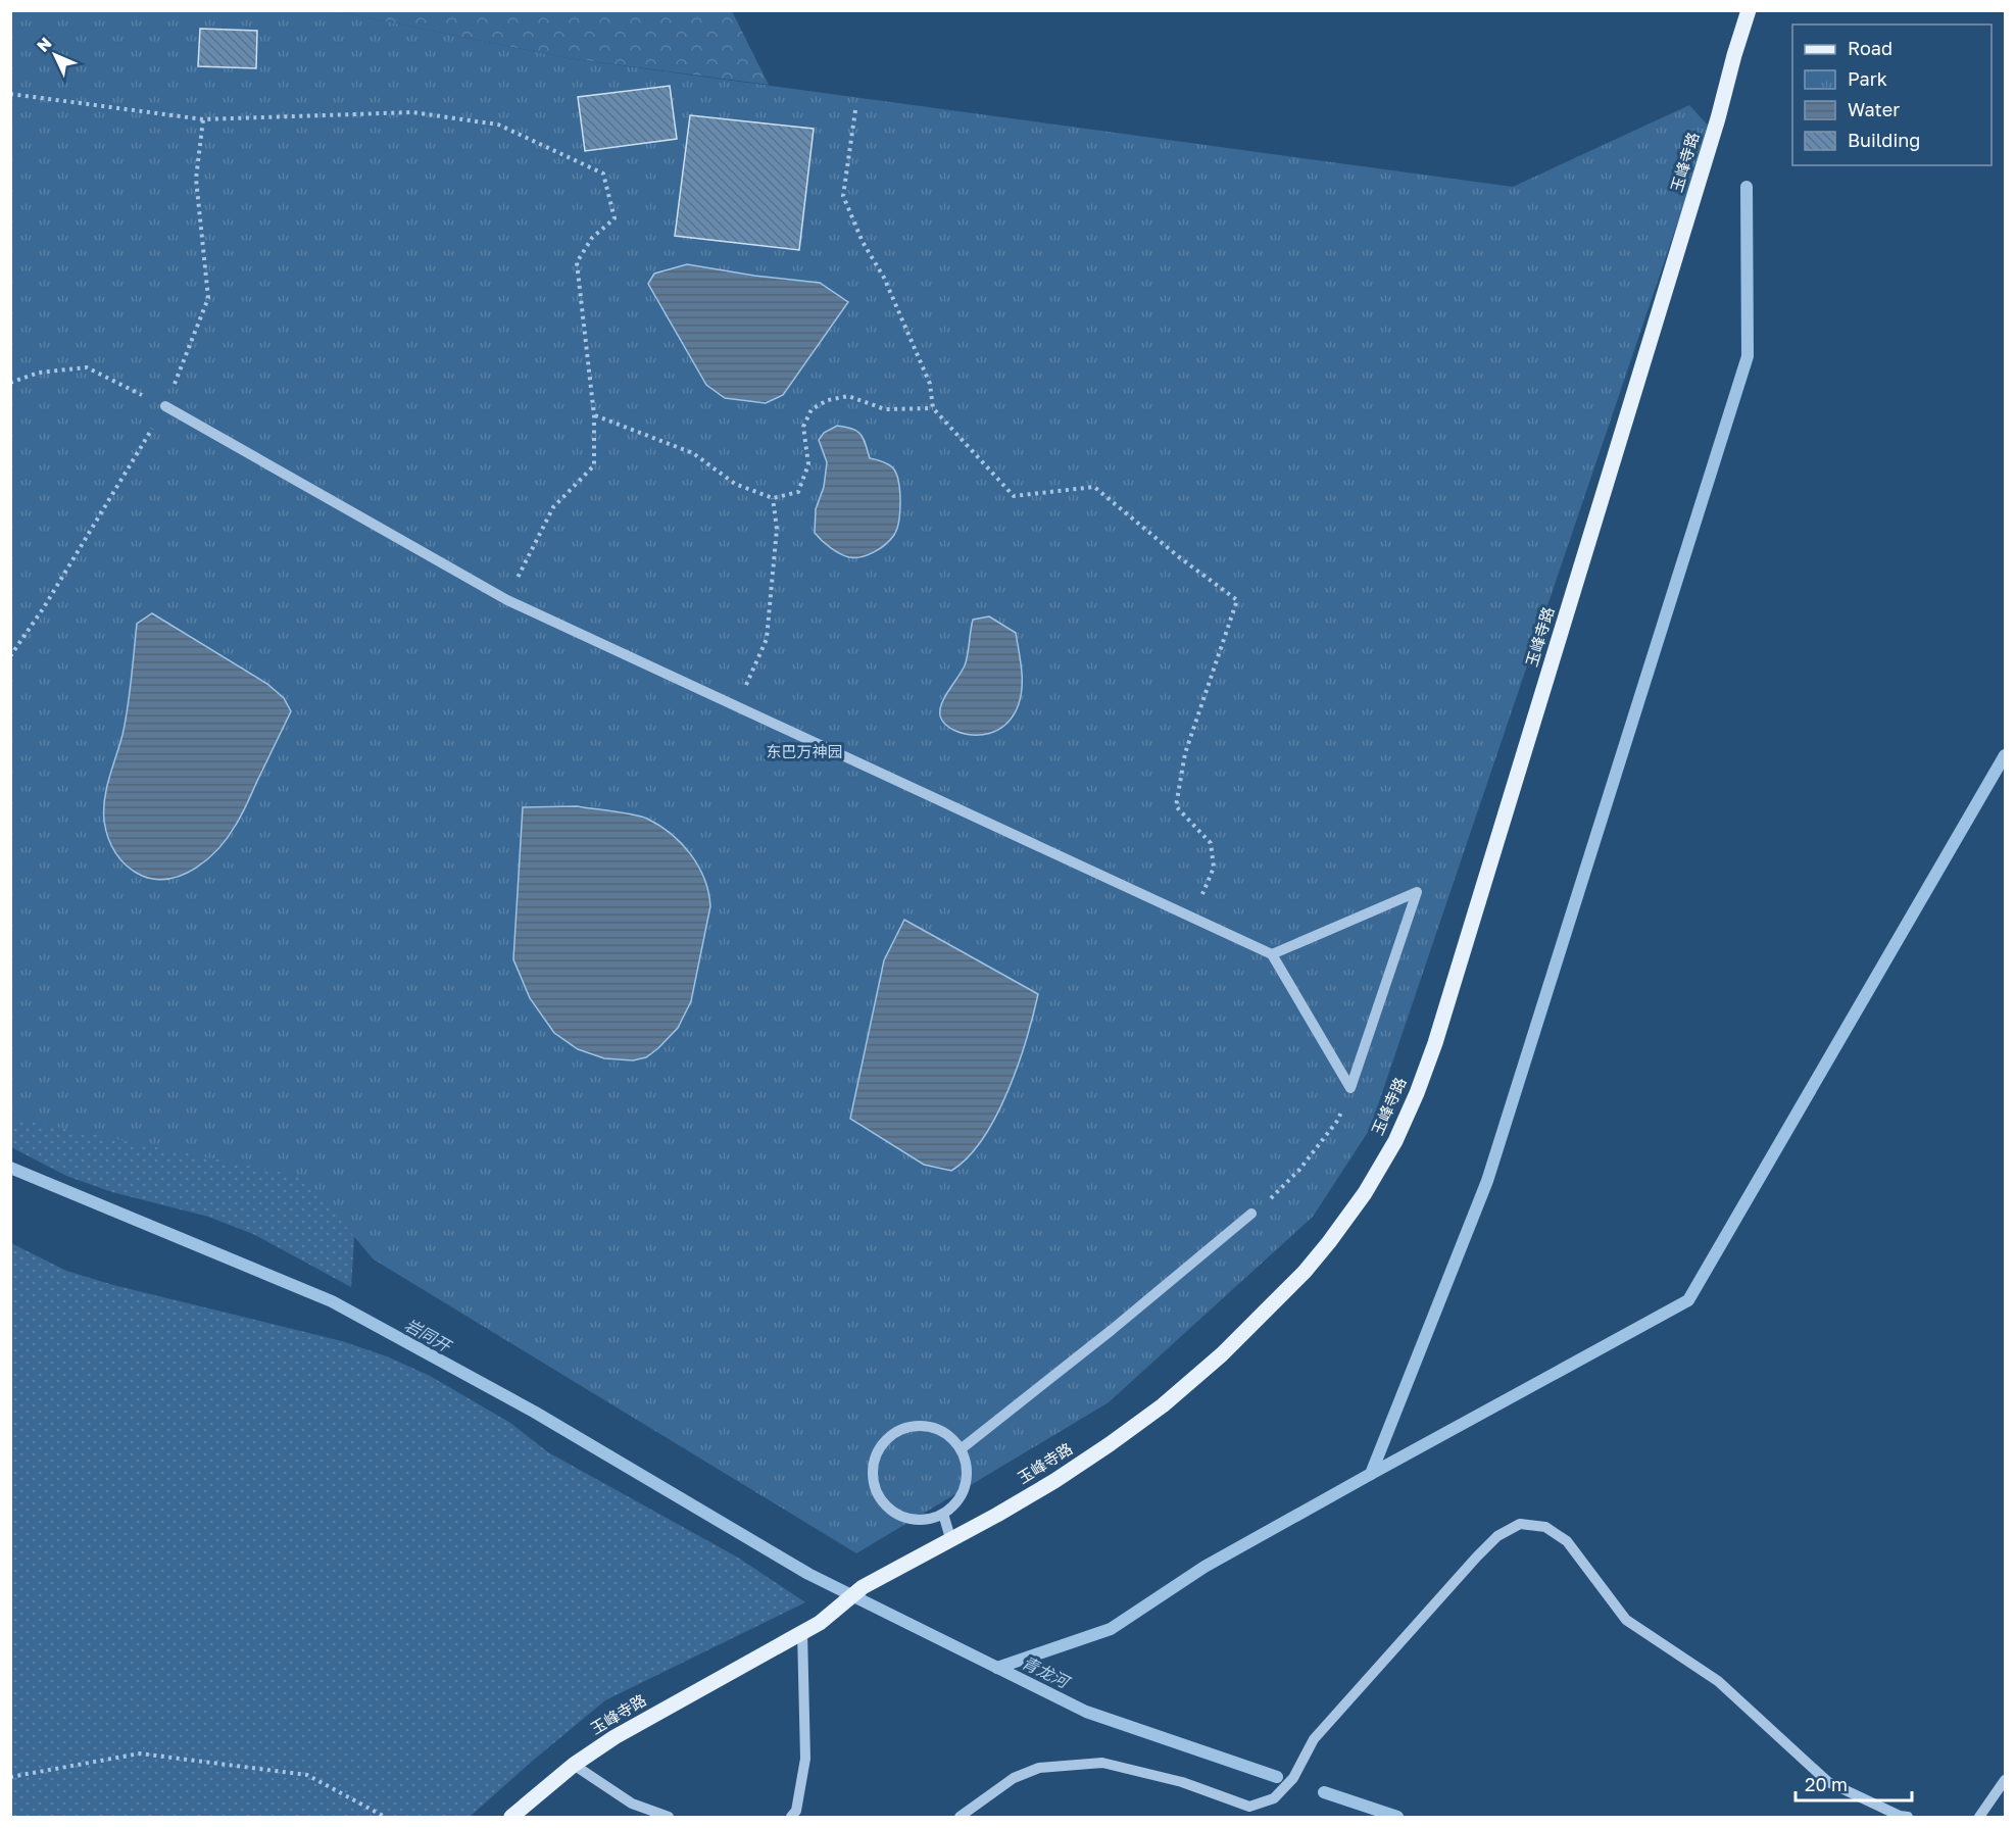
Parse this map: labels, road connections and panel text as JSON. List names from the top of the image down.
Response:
{
  "streets": {
    "main road": ["玉峰寺路"]
  },
  "water": ["岩同开", "青龙河"],
  "parks": ["东巴万神园"],
  "legend": [
    "Road",
    "Park",
    "Water",
    "Building"
  ],
  "scale_bar": "20 m",
  "north": "top left"
}
